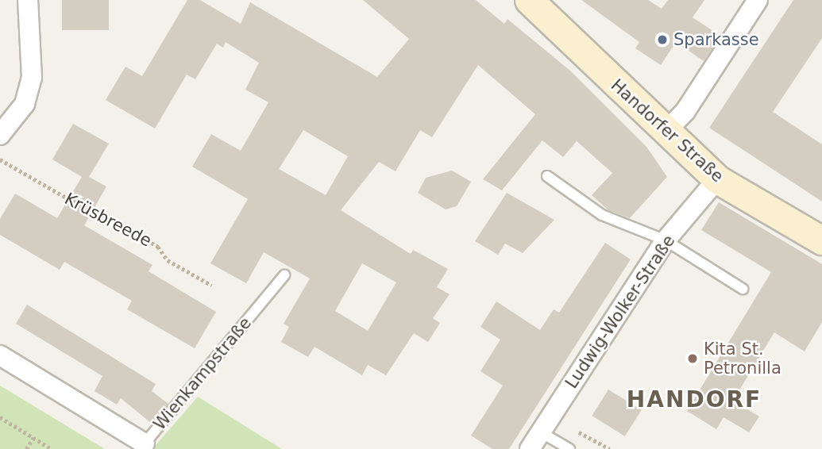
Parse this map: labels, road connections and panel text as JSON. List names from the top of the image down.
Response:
{
  "streets": {
    "street": ["Handorfer Straße", "Ludwig-Wolker-Straße", "Wienkampstraße"],
    "path": ["Krüsbreede"]
  },
  "crossings": [
    ["Handorfer Straße", "Ludwig-Wolker-Straße"]
  ],
  "districts": ["HANDORF"],
  "places": ["Sparkasse", "Kita St. Petronilla"]
}
